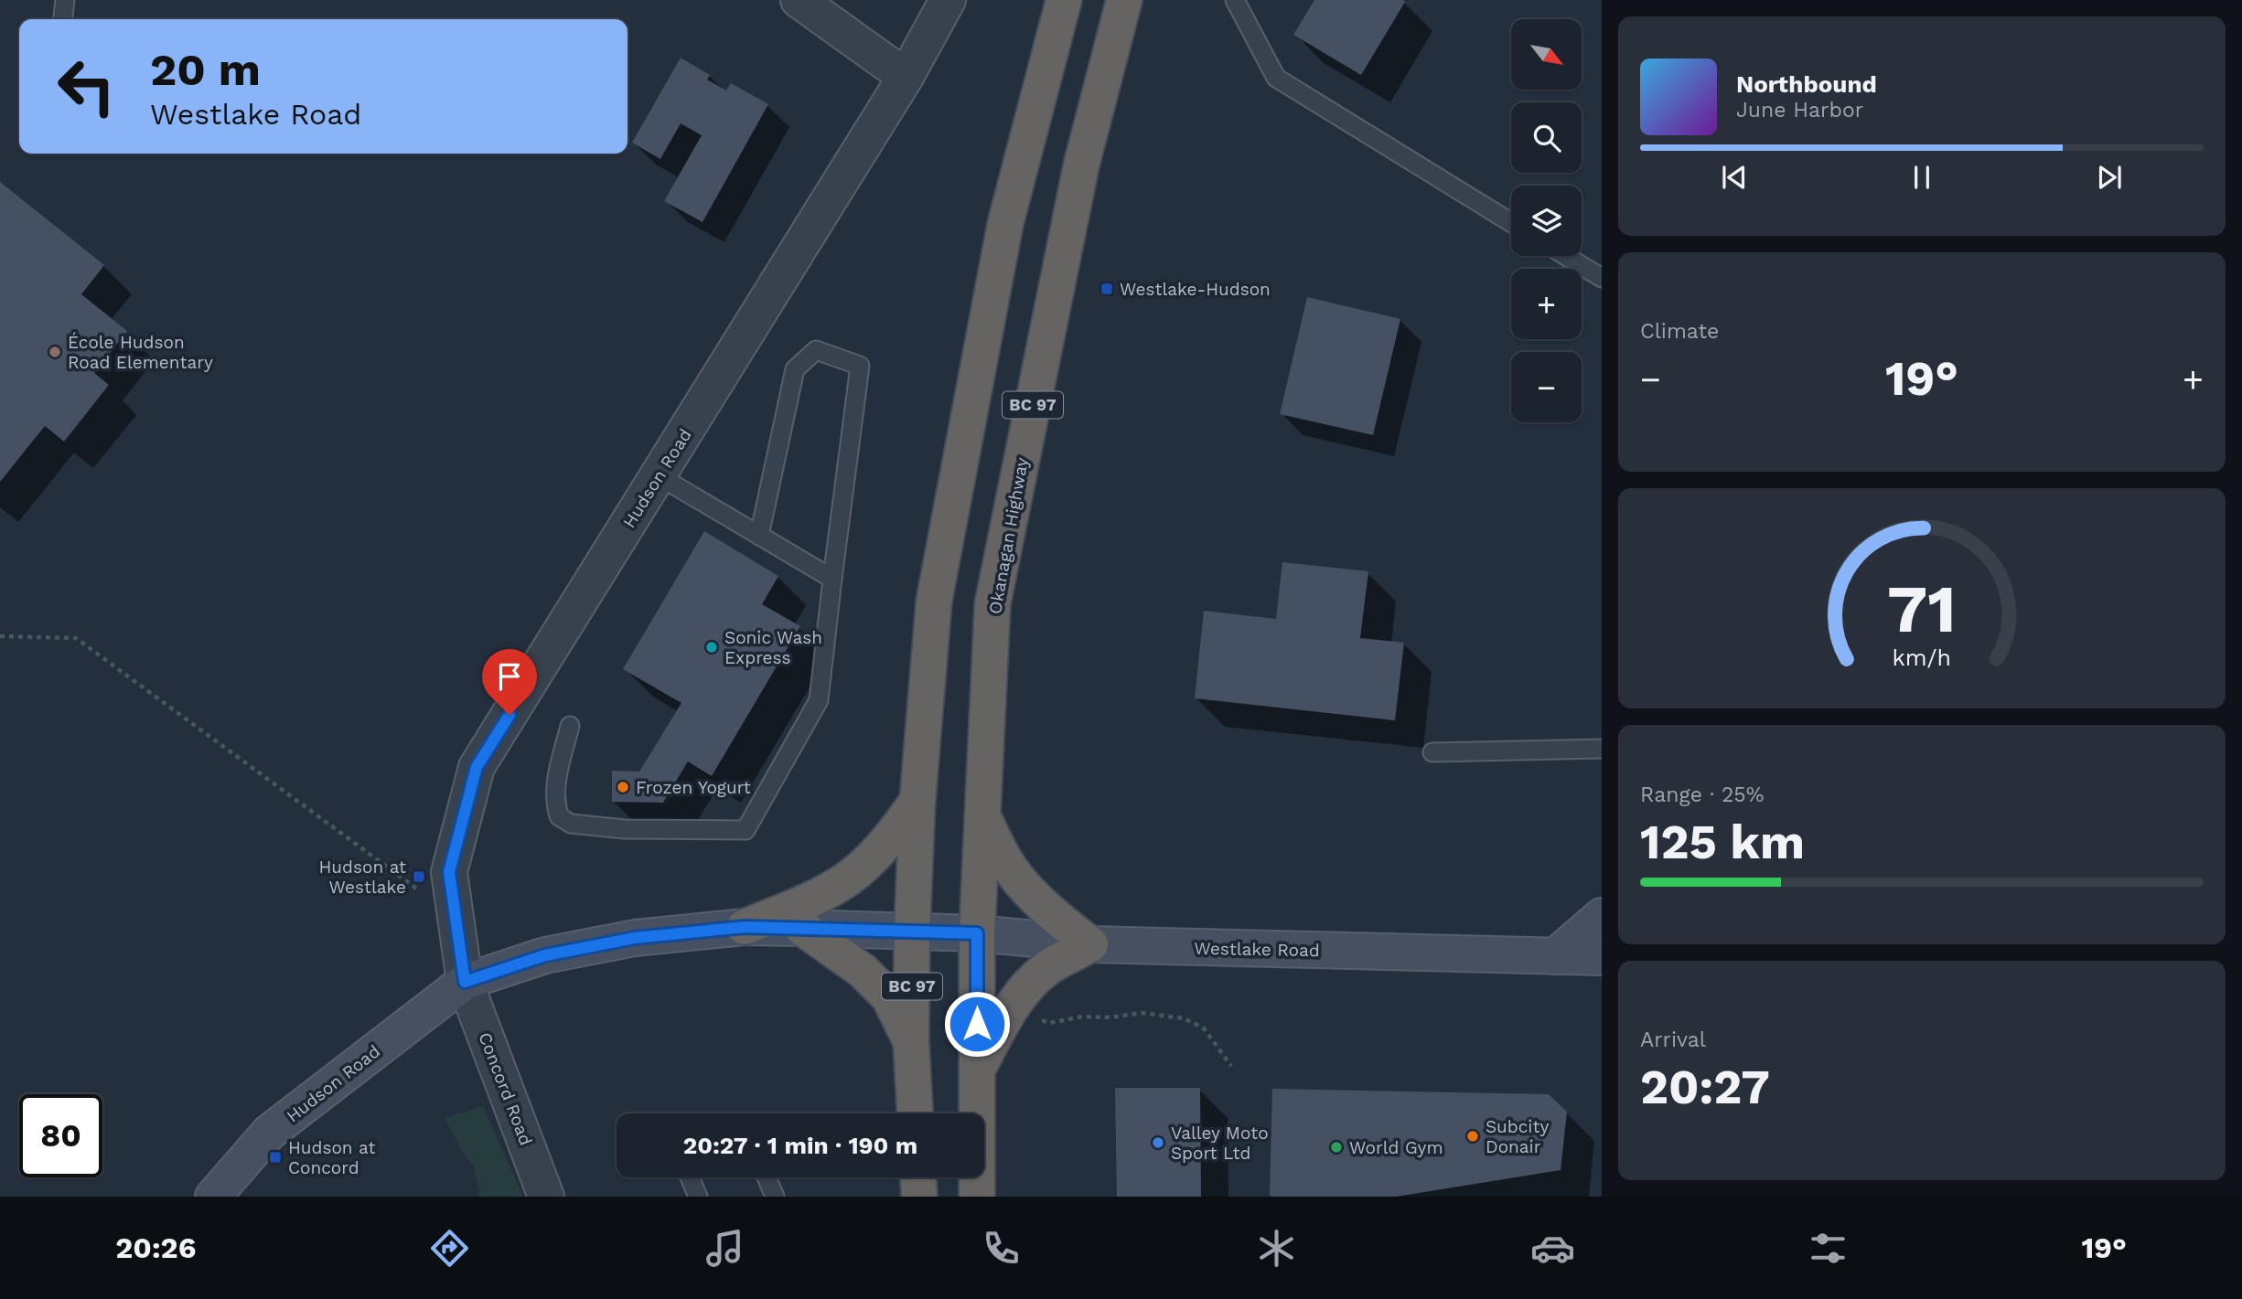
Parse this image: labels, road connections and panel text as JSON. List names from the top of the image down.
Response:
{
  "streets": {
    "highway": ["BC 97", "Okanagan Highway"],
    "main road": ["Hudson Road", "Westlake Road"],
    "street": ["Concord Road"]
  },
  "crossings": [
    ["BC 97", "Hudson Road"],
    ["BC 97", "Westlake Road"],
    ["Hudson Road", "Westlake Road"],
    ["Hudson Road", "Concord Road"],
    ["Okanagan Highway", "Westlake Road"]
  ],
  "places": {
    "transit": ["Westlake-Hudson", "Hudson at Westlake", "Hudson at Concord"],
    "other": [
      "École Hudson Road Elementary",
      "Sonic Wash Express",
      "Frozen Yogurt",
      "Subcity Donair",
      "Valley Moto Sport Ltd",
      "World Gym"
    ]
  },
  "north": "bottom right",
  "page": {
    "map_buttons": ["+", "−"],
    "turn": ["20 m", "Westlake Road"],
    "song": ["Northbound", "June Harbor"],
    "tile": [
      "Climate",
      ["Range · 25%", "125 km"],
      ["Arrival", "20:27"]
    ],
    "heat": ["−", "19°", "+"],
    "limit": "80",
    "trip": "20:27 · 1 min · 190 m",
    "tabs": ["20:26", "19°"],
    "gauge": ["71", "km/h"]
  }
}
